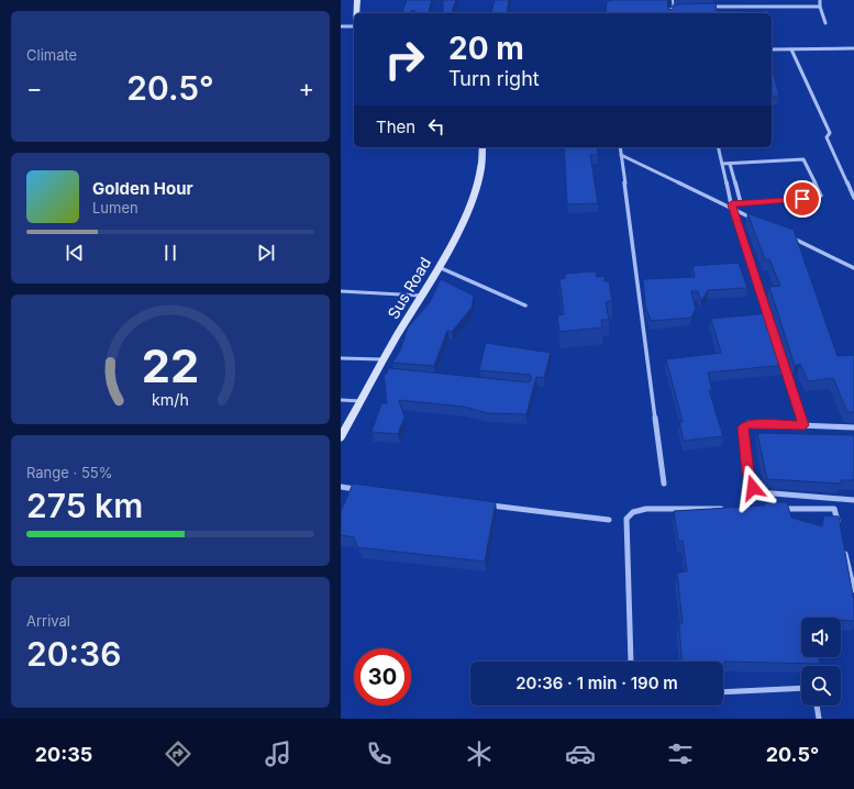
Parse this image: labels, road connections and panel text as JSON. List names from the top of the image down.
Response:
{
  "streets": {
    "main road": ["Sus Road"]
  },
  "page": {
    "tile": [
      "Climate",
      ["Range · 55%", "275 km"],
      ["Arrival", "20:36"]
    ],
    "turn": ["20 m", "Turn right"],
    "heat": ["−", "20.5°", "+"],
    "then": "Then",
    "song": ["Golden Hour", "Lumen"],
    "limit": "30",
    "trip": "20:36 · 1 min · 190 m",
    "tabs": ["20:35", "20.5°"],
    "gauge": ["22", "km/h"]
  }
}
